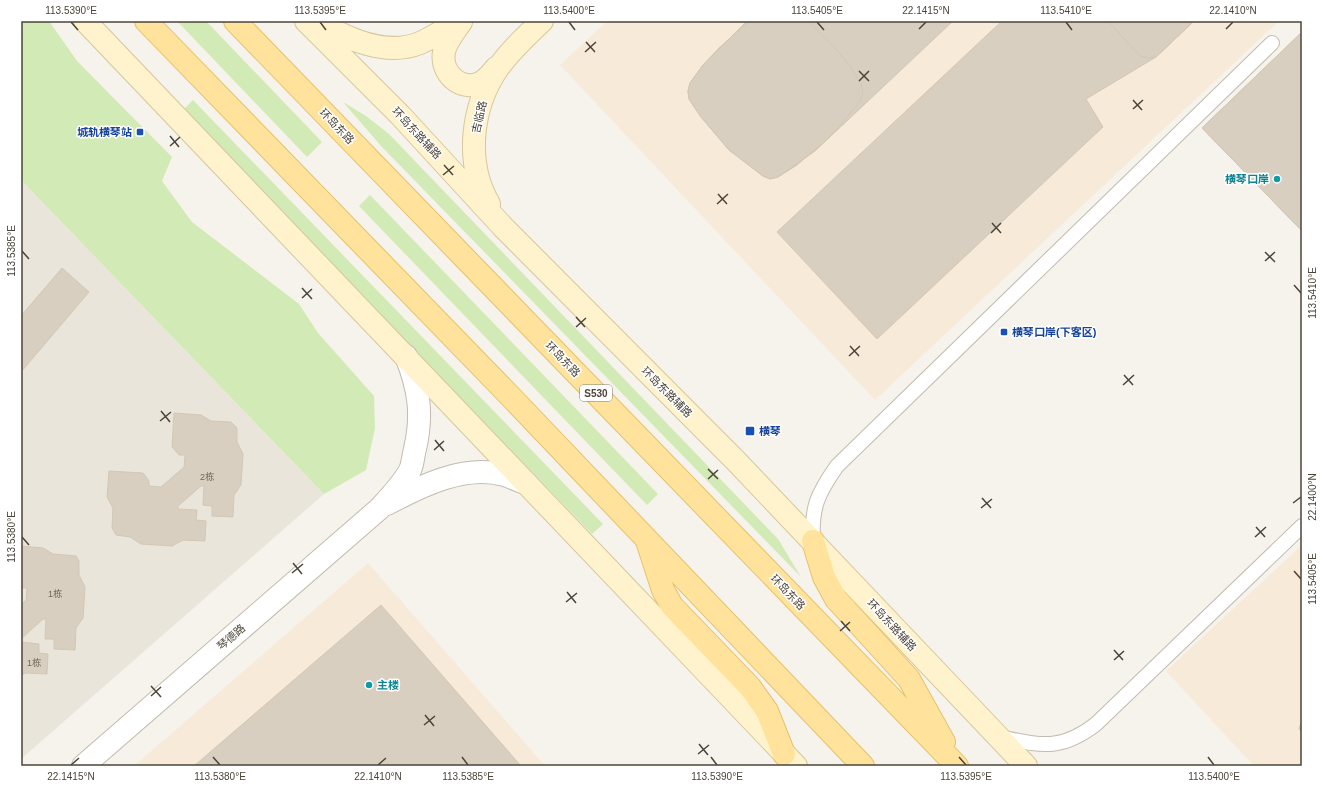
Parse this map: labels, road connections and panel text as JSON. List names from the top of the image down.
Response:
{
  "streets": {
    "main road": [
      "吉临路",
      "环岛东路",
      "环岛东路辅路",
      "S530"
    ],
    "street": ["琴德路"]
  },
  "crossings": [
    ["吉临路", "环岛东路辅路"]
  ],
  "places": {
    "transit": ["城轨横琴站", "横琴口岸(下客区)", "横琴"],
    "other": ["横琴口岸", "主楼"]
  },
  "house_numbers": ["2栋", "1栋", "1栋"],
  "coordinates": [
    "113.5390°E",
    "113.5395°E",
    "113.5400°E",
    "113.5405°E",
    "22.1415°N",
    "113.5410°E",
    "22.1410°N",
    "113.5385°E",
    "22.1400°N",
    "113.5380°E"
  ]
}
